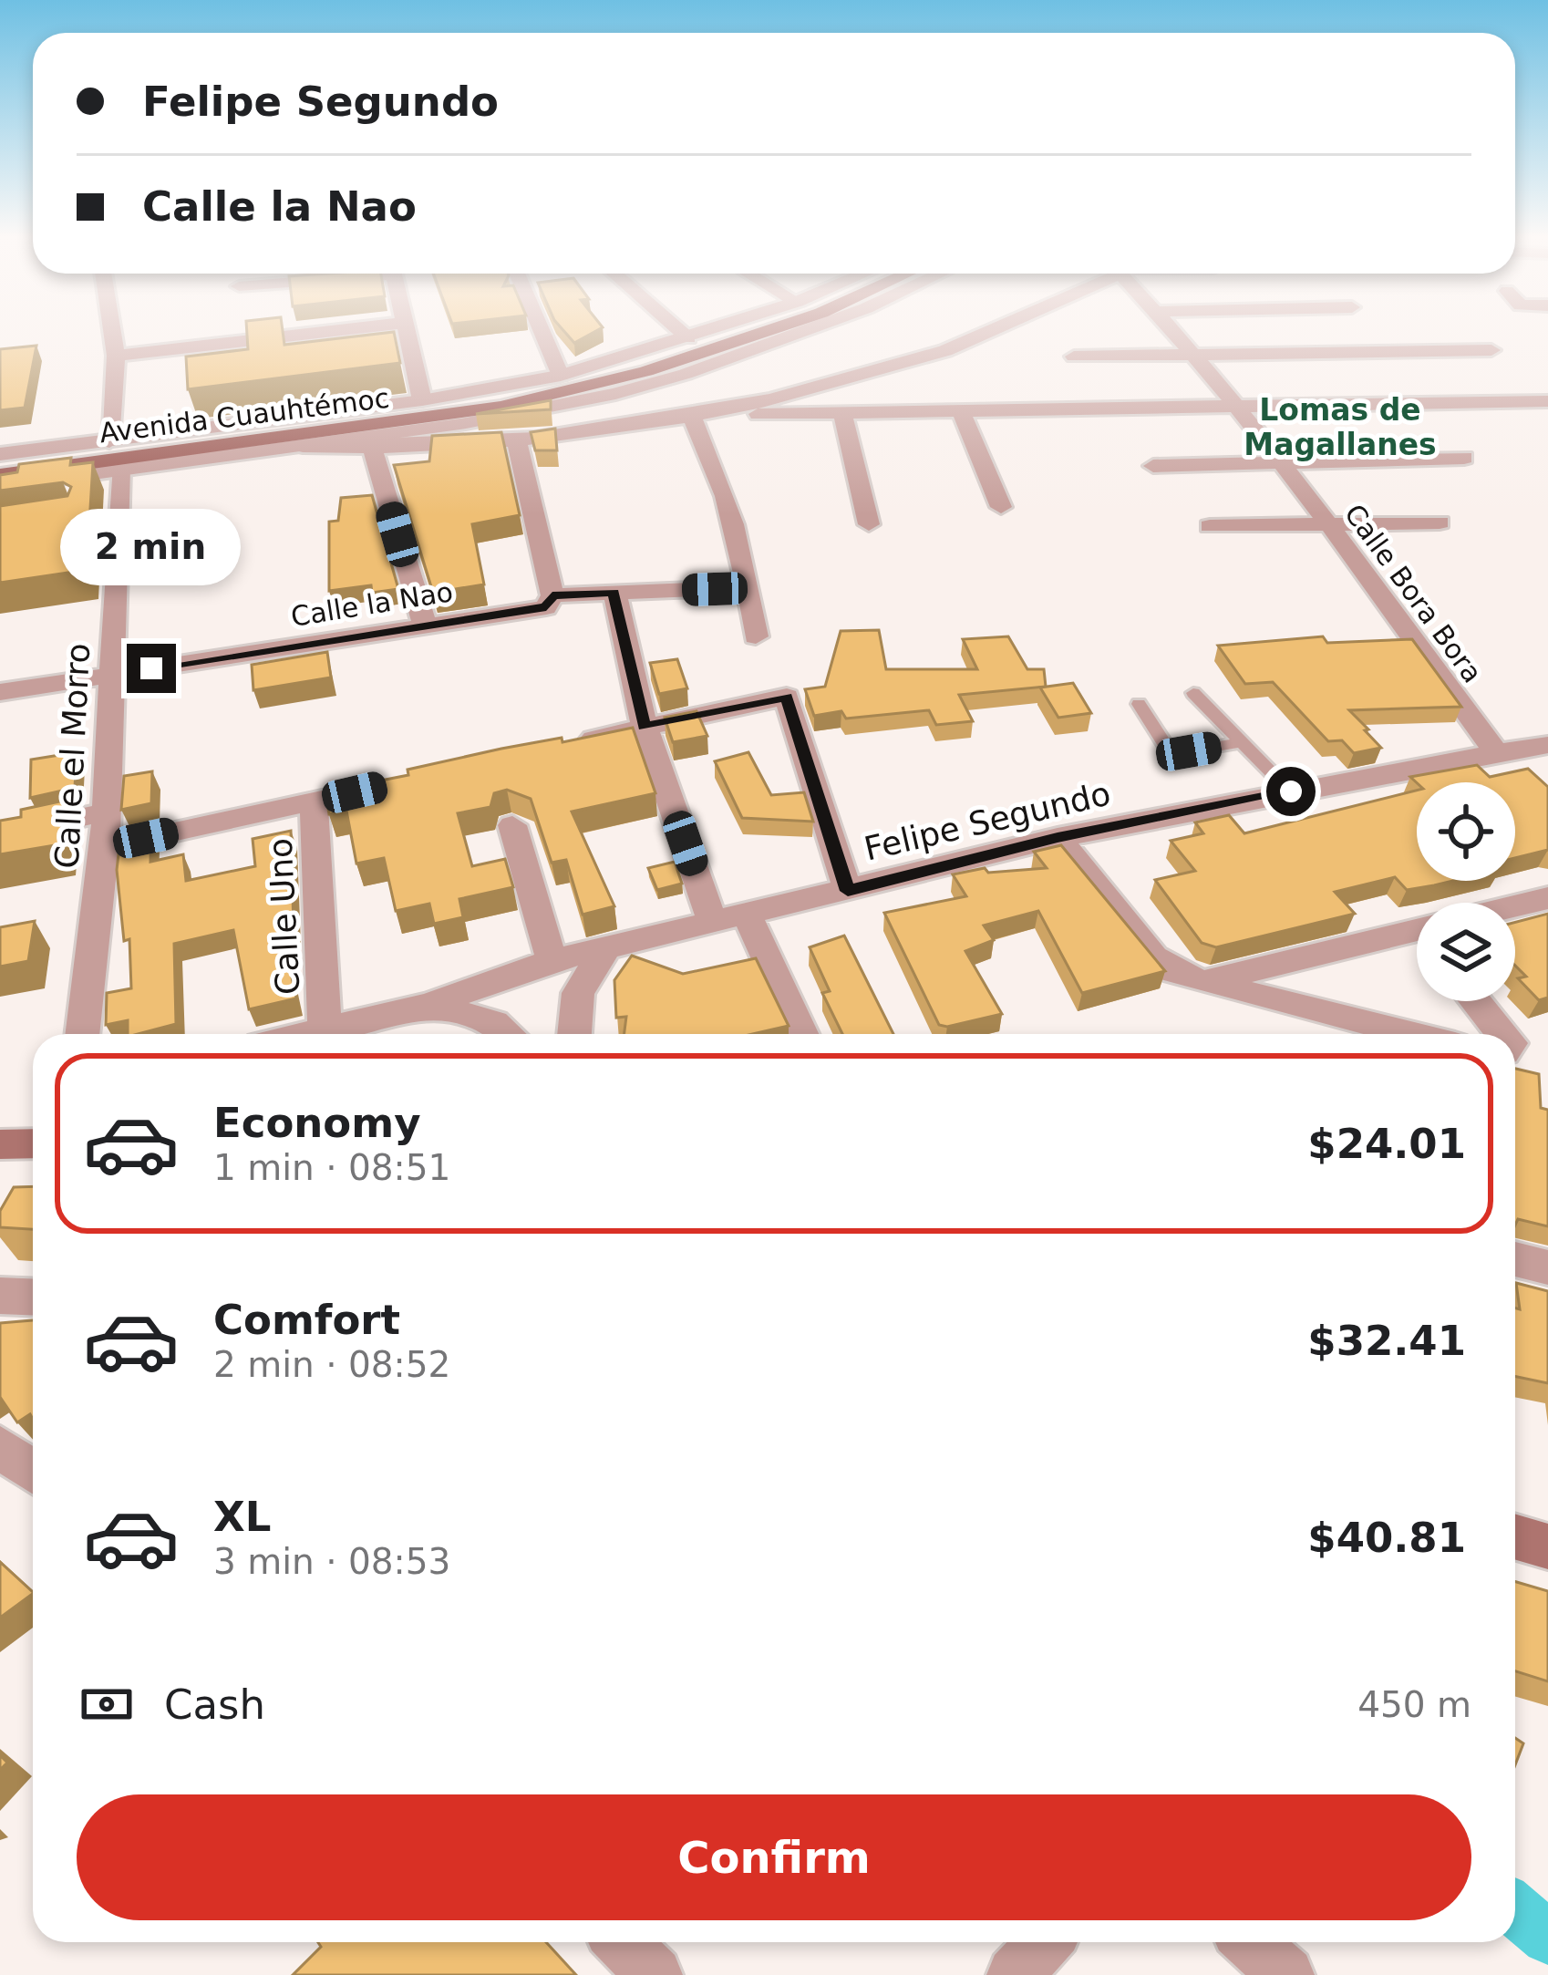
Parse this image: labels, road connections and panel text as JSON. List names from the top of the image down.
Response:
{
  "streets": {
    "main road": ["Avenida Cuauhtémoc"],
    "street": [
      "Calle Bora Bora",
      "Calle la Nao",
      "Calle el Morro",
      "Felipe Segundo",
      "Calle Uno"
    ]
  },
  "crossings": [
    ["Calle Bora Bora", "Felipe Segundo"],
    ["Calle la Nao", "Calle el Morro"],
    ["Felipe Segundo", "Calle Uno"]
  ],
  "districts": ["Lomas de Magallanes"],
  "page": {
    "banner": ["Felipe Segundo", "Calle la Nao"],
    "bubble": "2 min",
    "list": [
      {
        "name": "Economy",
        "note": "1 min · 08:51",
        "value": "$24.01"
      },
      {
        "name": "Comfort",
        "note": "2 min · 08:52",
        "value": "$32.41"
      },
      {
        "name": "XL",
        "note": "3 min · 08:53",
        "value": "$40.81"
      }
    ],
    "pay": ["Cash", "450 m"],
    "buttons": "Confirm"
  }
}
